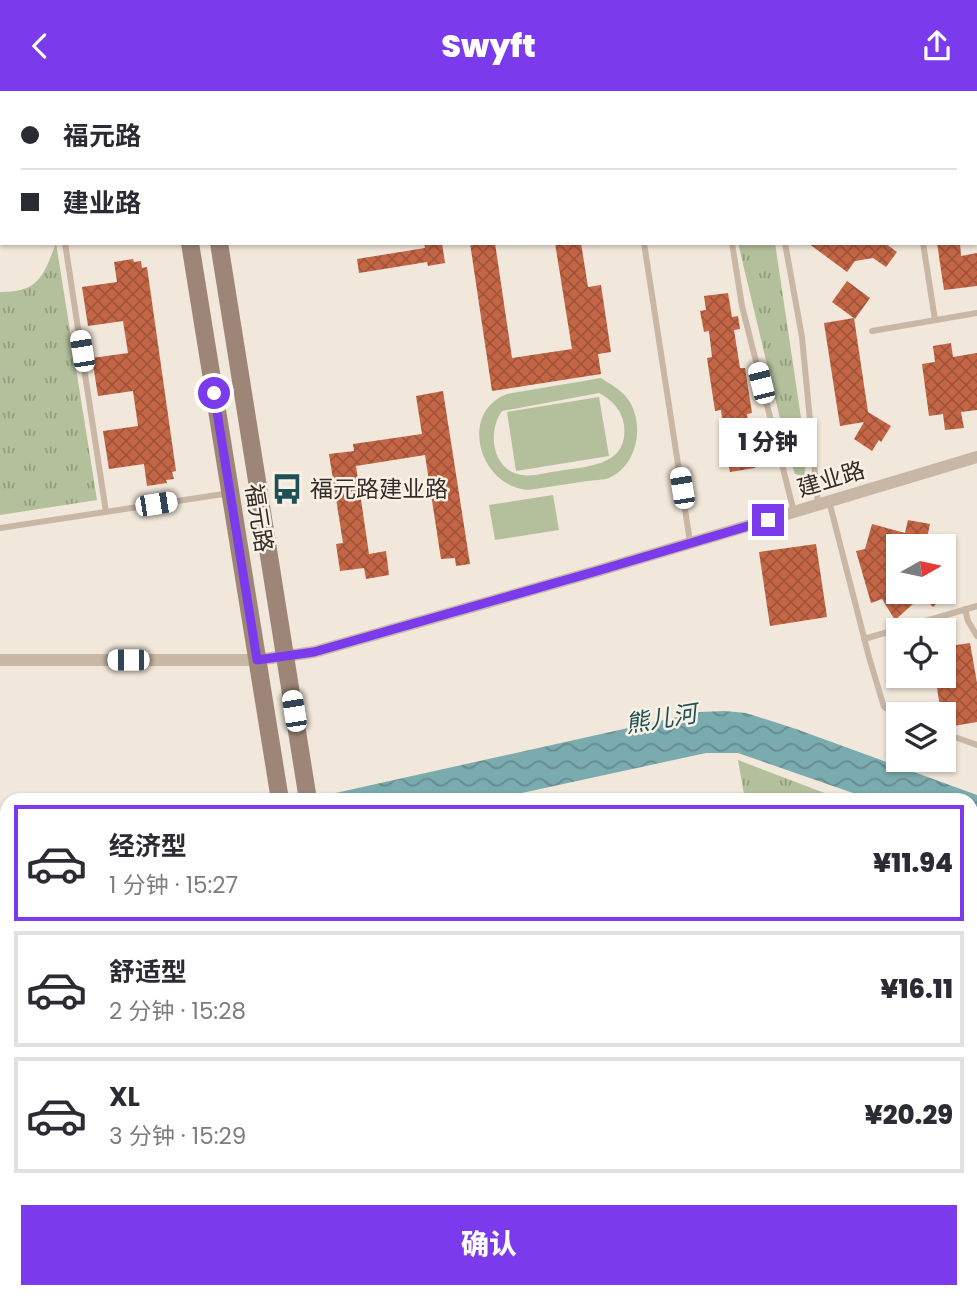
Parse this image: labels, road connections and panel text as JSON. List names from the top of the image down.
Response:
{
  "streets": {
    "main road": ["福元路"],
    "street": ["建业路"]
  },
  "crossings": [
    ["建业路", "福元路"]
  ],
  "water": ["熊儿河"],
  "places": {
    "bus stop": ["福元路建业路"]
  },
  "north": "right",
  "page": {
    "header": "Swyft",
    "banner": ["福元路", "建业路"],
    "bubble": "1 分钟",
    "list": [
      {
        "name": "经济型",
        "note": "1 分钟 · 15:27",
        "value": "¥11.94"
      },
      {
        "name": "舒适型",
        "note": "2 分钟 · 15:28",
        "value": "¥16.11"
      },
      {
        "name": "XL",
        "note": "3 分钟 · 15:29",
        "value": "¥20.29"
      }
    ],
    "buttons": "确认"
  }
}
